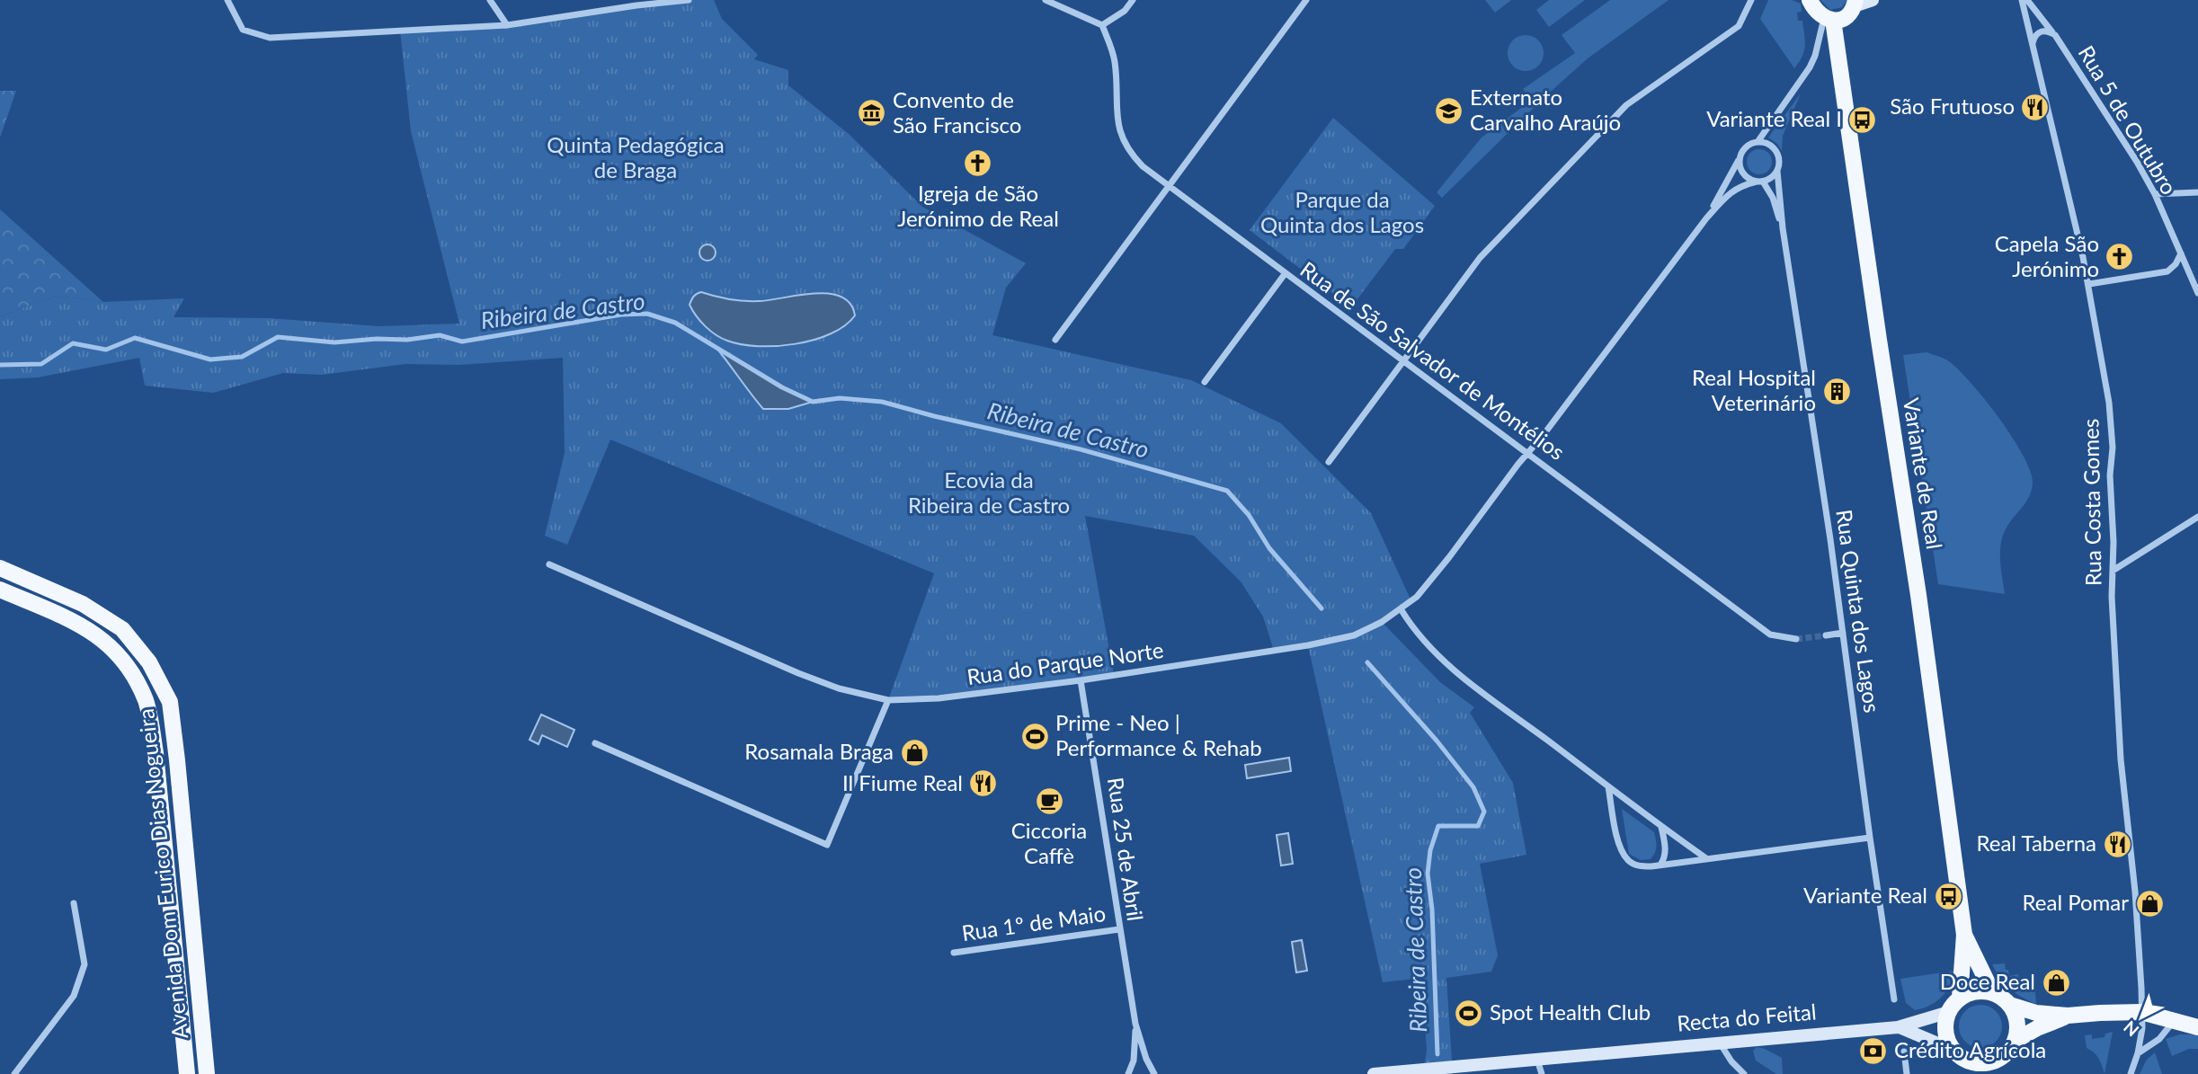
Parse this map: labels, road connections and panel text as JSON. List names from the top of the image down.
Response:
{
  "streets": {
    "main road": ["Variante de Real", "Avenida Dom Eurico Dias Nogueira", "Recta do Feital"],
    "street": [
      "Rua 5 de Outubro",
      "Rua de São Salvador de Montélios",
      "Rua Costa Gomes",
      "Rua Quinta dos Lagos",
      "Rua do Parque Norte",
      "Rua 25 de Abril",
      "Rua 1º de Maio"
    ]
  },
  "crossings": [
    ["Rua 5 de Outubro", "Rua Costa Gomes"],
    ["Rua de São Salvador de Montélios", "Rua do Parque Norte"],
    ["Variante de Real", "Recta do Feital"],
    ["Rua do Parque Norte", "Rua 25 de Abril"],
    ["Rua 25 de Abril", "Rua 1º de Maio"]
  ],
  "water": ["Ribeira de Castro"],
  "parks": ["Quinta Pedagógica de Braga", "Parque da Quinta dos Lagos", "Ecovia da Ribeira de Castro"],
  "places": {
    "restaurant": ["São Frutuoso", "Il Fiume Real", "Real Taberna"],
    "school or university": ["Externato Carvalho Araújo"],
    "museum": ["Convento de São Francisco"],
    "bus stop": ["Variante Real I", "Variante Real"],
    "church": ["Igreja de São Jerónimo de Real", "Capela São Jerónimo"],
    "building": ["Real Hospital Veterinário"],
    "sports": ["Prime - Neo | Performance & Rehab", "Spot Health Club"],
    "shop": ["Rosamala Braga", "Real Pomar", "Doce Real"],
    "cafe": ["Ciccoria Caffè"],
    "bank": ["Crédito Agrícola"]
  },
  "north": "bottom left"
}
